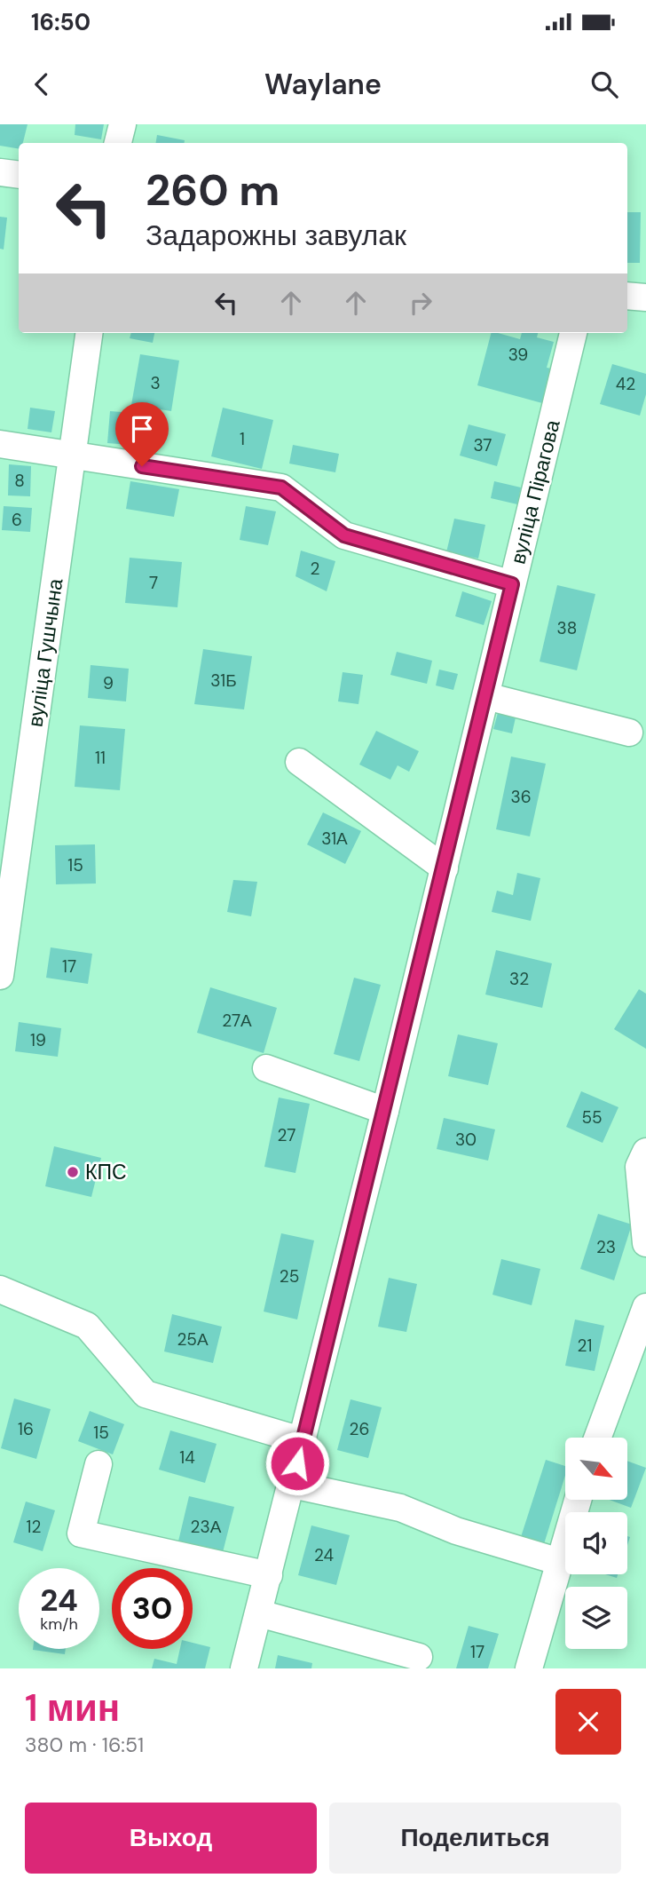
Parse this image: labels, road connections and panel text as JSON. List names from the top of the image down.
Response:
{
  "streets": {
    "street": ["вуліца Пірагова", "вуліца Гушчына"]
  },
  "places": ["КПС"],
  "house_numbers": [
    "39",
    "3",
    "42",
    "1",
    "37",
    "8",
    "6",
    "2",
    "7",
    "38",
    "31Б",
    "9",
    "11",
    "36",
    "31А",
    "15",
    "17",
    "32",
    "27А",
    "19",
    "55",
    "27",
    "30",
    "23",
    "25",
    "25А",
    "21",
    "16",
    "26",
    "15",
    "14",
    "12",
    "23А",
    "24",
    "17"
  ],
  "north": "bottom right",
  "page": {
    "status": "16:50",
    "header": "Waylane",
    "turn": ["260 m", "Задарожны завулак"],
    "speed": "24 km/h",
    "limit": "30",
    "heading": ["1 мин", "380 m · 16:51"],
    "buttons": ["Выход", "Поделиться"]
  }
}
